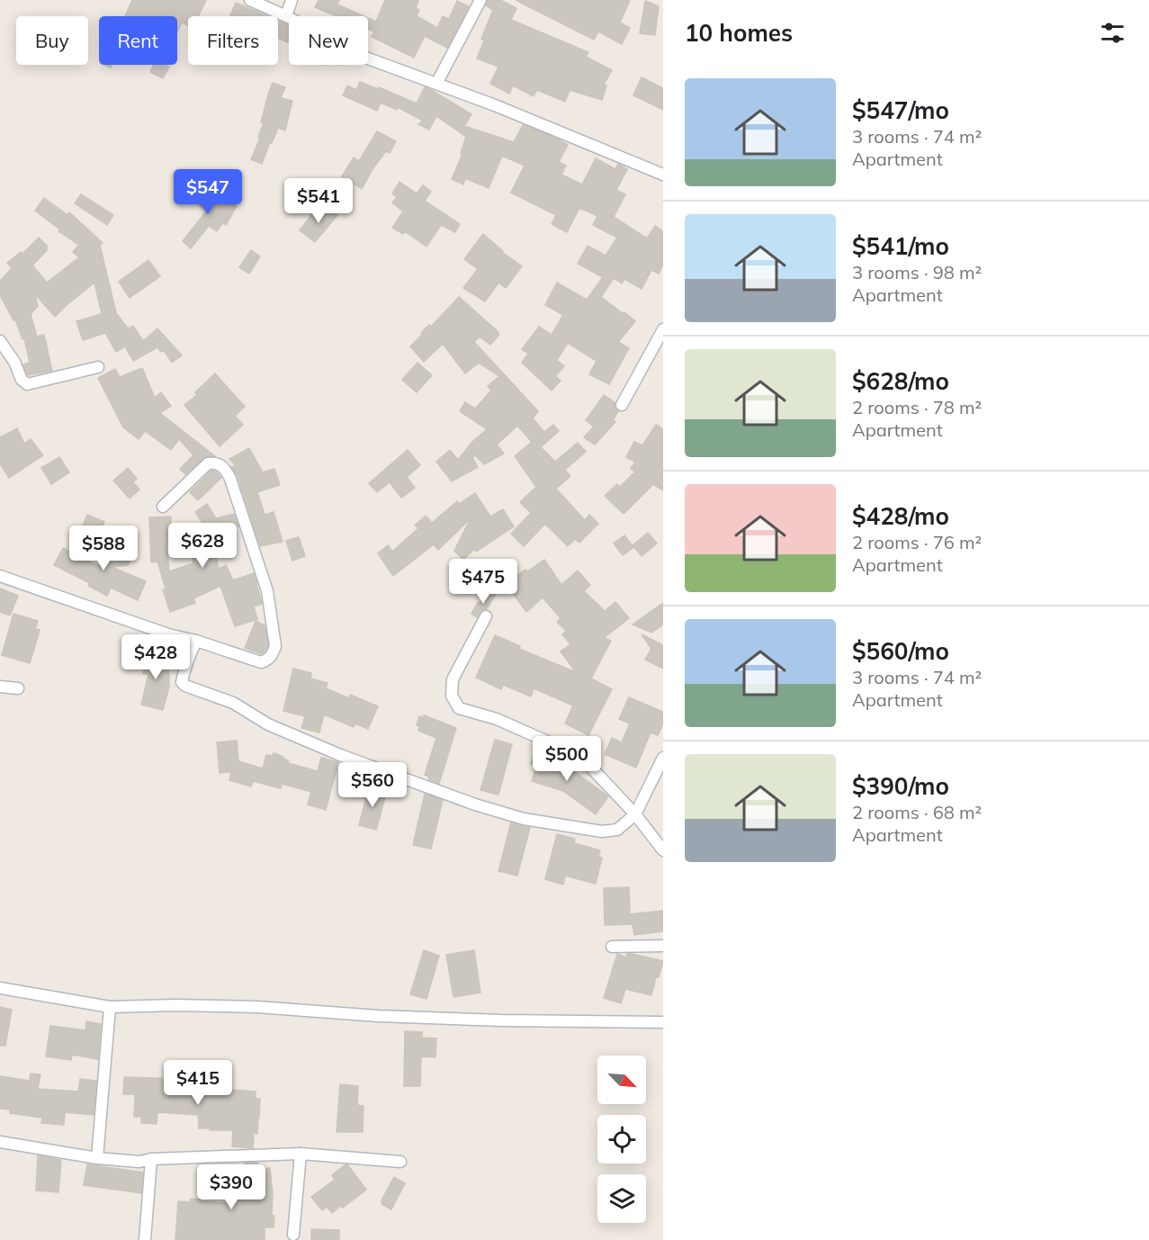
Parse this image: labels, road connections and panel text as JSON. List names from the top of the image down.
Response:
{
  "north": "bottom right",
  "page": {
    "heading": "10 homes",
    "chip": [
      "Buy",
      "Rent",
      "Filters",
      "New"
    ],
    "list": [
      {
        "name": "$547/mo",
        "note": "3 rooms · 74 m² · Apartment"
      },
      {
        "name": "$541/mo",
        "note": "3 rooms · 98 m² · Apartment"
      },
      {
        "name": "$628/mo",
        "note": "2 rooms · 78 m² · Apartment"
      },
      {
        "name": "$428/mo",
        "note": "2 rooms · 76 m² · Apartment"
      },
      {
        "name": "$560/mo",
        "note": "3 rooms · 74 m² · Apartment"
      },
      {
        "name": "$390/mo",
        "note": "2 rooms · 68 m² · Apartment"
      }
    ],
    "price": [
      "$547",
      "$541",
      "$628",
      "$588",
      "$475",
      "$428",
      "$500",
      "$560",
      "$415",
      "$390"
    ]
  }
}
